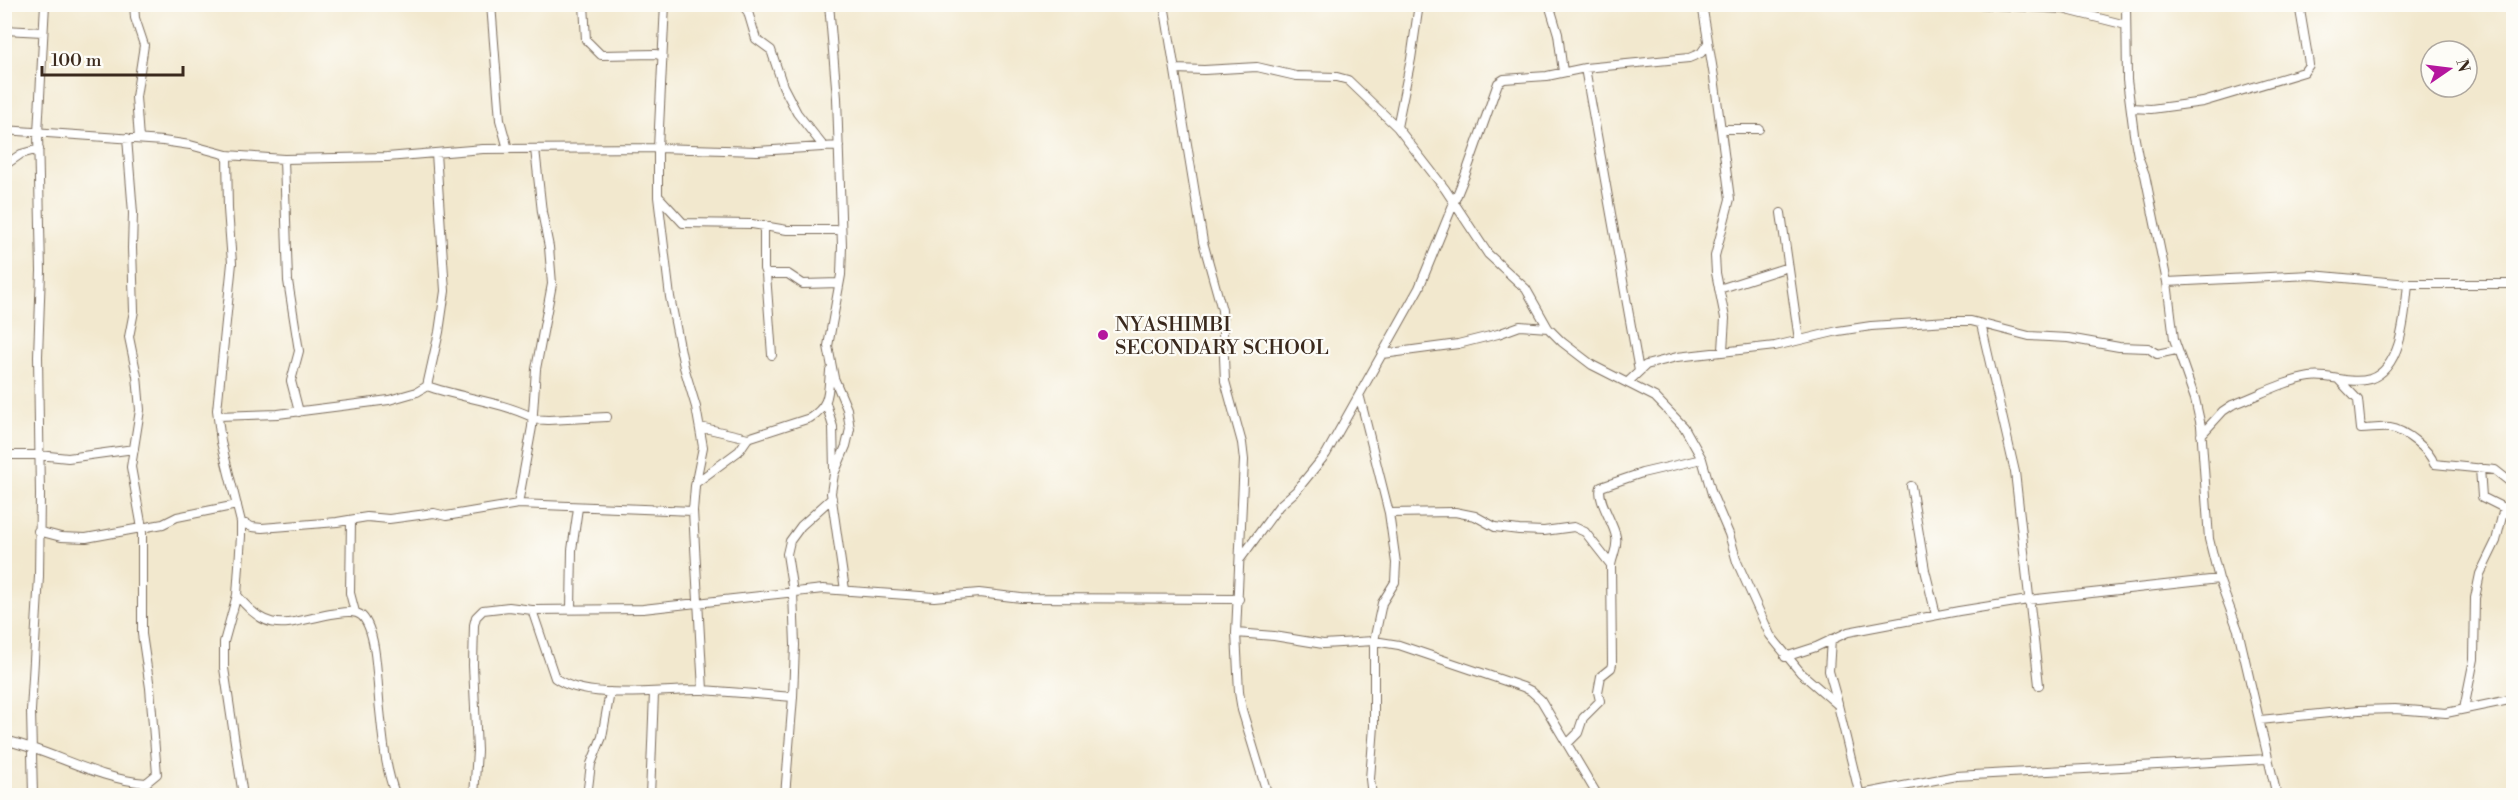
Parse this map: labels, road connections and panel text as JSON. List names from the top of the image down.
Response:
{
  "places": ["NYASHIMBI SECONDARY SCHOOL"],
  "scale_bar": "100 m",
  "north": "right"
}
